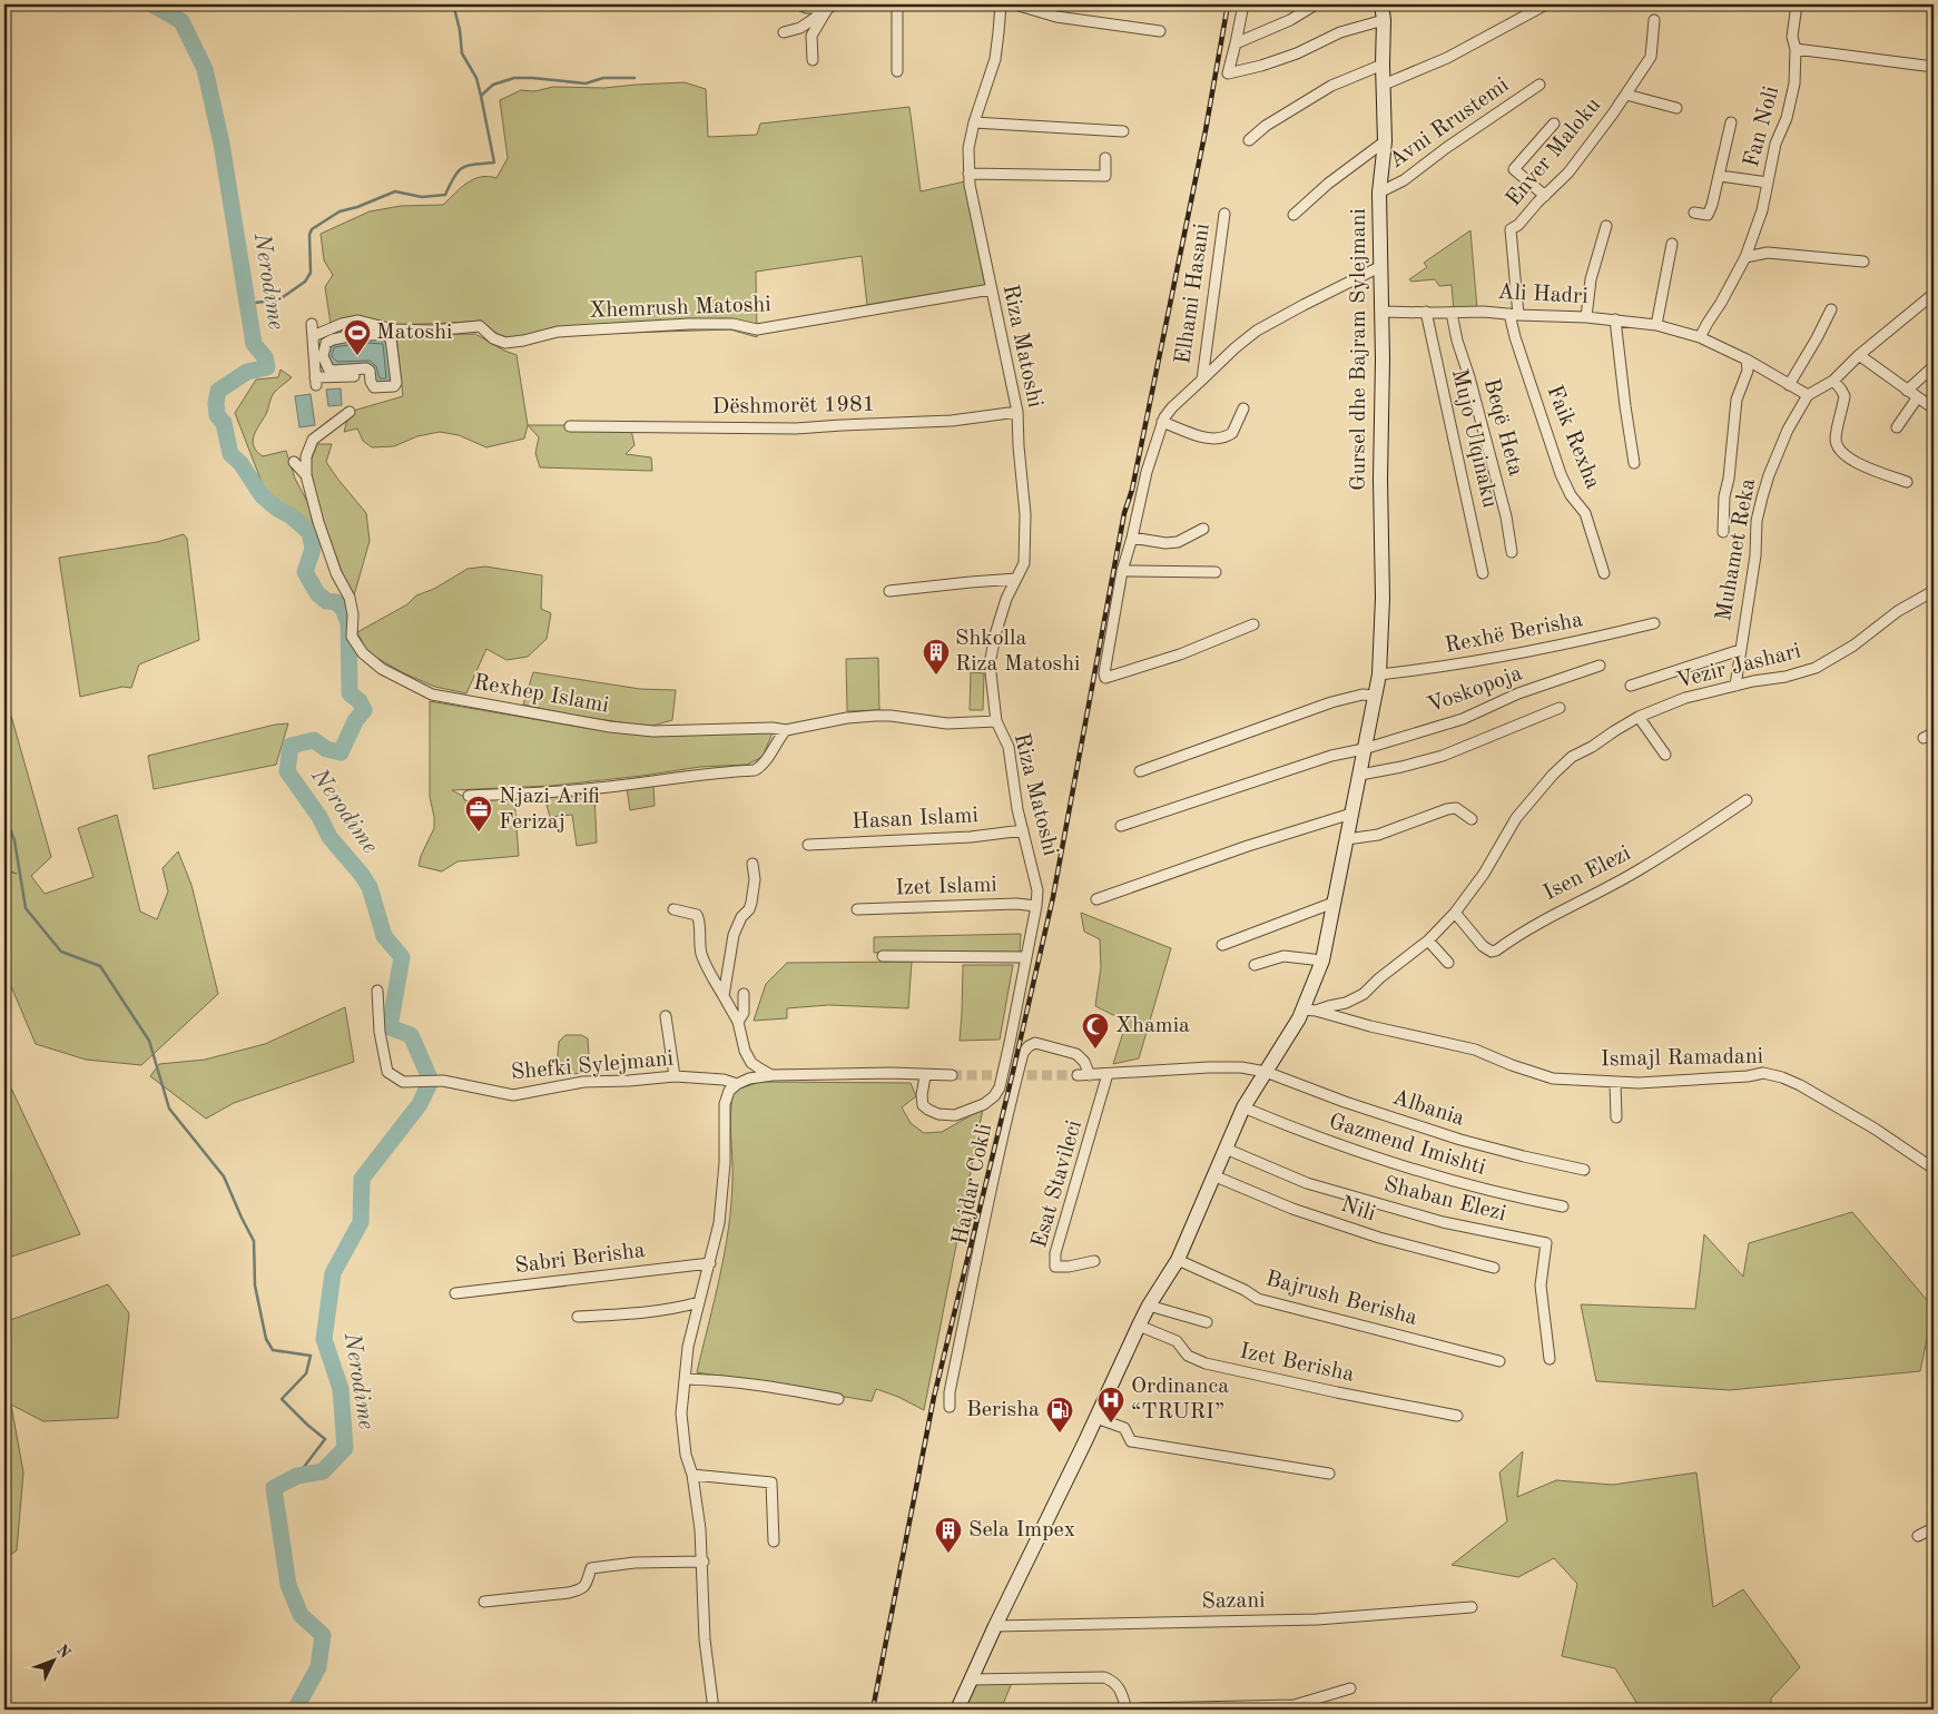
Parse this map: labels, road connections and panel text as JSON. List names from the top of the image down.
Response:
{
  "streets": {
    "street": [
      "Avni Rrustemi",
      "Fan Noli",
      "Enver Maloku",
      "Elhami Hasani",
      "Ali Hadri",
      "Xhemrush Matoshi",
      "Riza Matoshi",
      "Gursel dhe Bajram Sylejmani",
      "Dëshmorët 1981",
      "Beqë Heta",
      "Faik Rexha",
      "Mujo Ulqinaku",
      "Muhamet Reka",
      "Rexhë Berisha",
      "Vezir Jashari",
      "Voskopoja",
      "Rexhep Islami",
      "Hasan Islami",
      "Isen Elezi",
      "Izet Islami",
      "Ismajl Ramadani",
      "Shefki Sylejmani",
      "Albania",
      "Gazmend Imishti",
      "Hajdar Cokli",
      "Esat Stavileci",
      "Shaban Elezi",
      "Nili",
      "Sabri Berisha",
      "Bajrush Berisha",
      "Izet Berisha",
      "Sazani"
    ]
  },
  "crossings": [
    ["Avni Rrustemi", "Gursel dhe Bajram Sylejmani"],
    ["Fan Noli", "Ali Hadri"],
    ["Enver Maloku", "Ali Hadri"],
    ["Enver Maloku", "Faik Rexha"],
    ["Elhami Hasani", "Gursel dhe Bajram Sylejmani"],
    ["Ali Hadri", "Gursel dhe Bajram Sylejmani"],
    ["Ali Hadri", "Beqë Heta"],
    ["Ali Hadri", "Faik Rexha"],
    ["Ali Hadri", "Mujo Ulqinaku"],
    ["Ali Hadri", "Muhamet Reka"],
    ["Xhemrush Matoshi", "Riza Matoshi"],
    ["Riza Matoshi", "Dëshmorët 1981"],
    ["Riza Matoshi", "Rexhep Islami"],
    ["Riza Matoshi", "Hasan Islami"],
    ["Riza Matoshi", "Izet Islami"],
    ["Gursel dhe Bajram Sylejmani", "Rexhë Berisha"],
    ["Gursel dhe Bajram Sylejmani", "Vezir Jashari"],
    ["Gursel dhe Bajram Sylejmani", "Voskopoja"],
    ["Gursel dhe Bajram Sylejmani", "Ismajl Ramadani"],
    ["Gursel dhe Bajram Sylejmani", "Albania"],
    ["Gursel dhe Bajram Sylejmani", "Gazmend Imishti"],
    ["Gursel dhe Bajram Sylejmani", "Shaban Elezi"],
    ["Gursel dhe Bajram Sylejmani", "Nili"],
    ["Gursel dhe Bajram Sylejmani", "Bajrush Berisha"],
    ["Gursel dhe Bajram Sylejmani", "Izet Berisha"],
    ["Gursel dhe Bajram Sylejmani", "Sazani"],
    ["Muhamet Reka", "Vezir Jashari"],
    ["Vezir Jashari", "Isen Elezi"],
    ["Vezir Jashari", "Ismajl Ramadani"],
    ["Albania", "Hajdar Cokli"],
    ["Albania", "Esat Stavileci"]
  ],
  "water": ["Nerodime"],
  "places": {
    "sports": ["Matoshi"],
    "building": ["Shkolla Riza Matoshi", "Sela Impex"],
    "office": ["Njazi Arifi Ferizaj"],
    "mosque": ["Xhamia"],
    "hospital": ["Ordinanca “TRURI”"],
    "fuel station": ["Berisha"]
  },
  "north": "top right"
}
